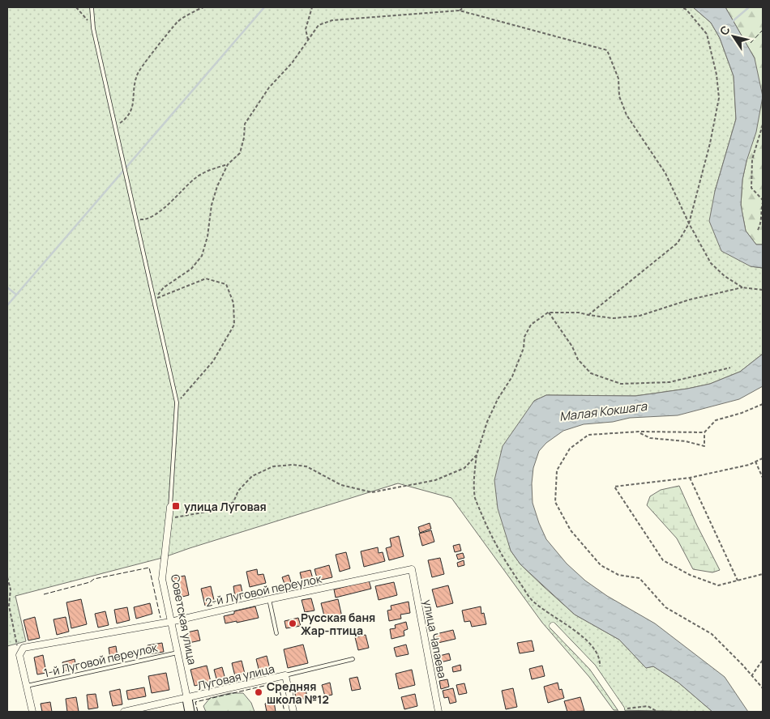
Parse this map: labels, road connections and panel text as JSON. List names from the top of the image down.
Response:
{
  "streets": {
    "street": [
      "2-й Луговой переулок",
      "Советская улица",
      "улица Чапаева",
      "Луговая улица"
    ],
    "lane": ["1-й Луговой переулок"]
  },
  "crossings": [
    ["2-й Луговой переулок", "Советская улица"],
    ["2-й Луговой переулок", "улица Чапаева"],
    ["Советская улица", "1-й Луговой переулок"],
    ["Советская улица", "Луговая улица"]
  ],
  "water": ["Малая Кокшага"],
  "places": {
    "transit": ["улица Луговая"],
    "other": ["Русская баня Жар-птица", "Средняя школа №12"]
  },
  "north": "top left"
}
